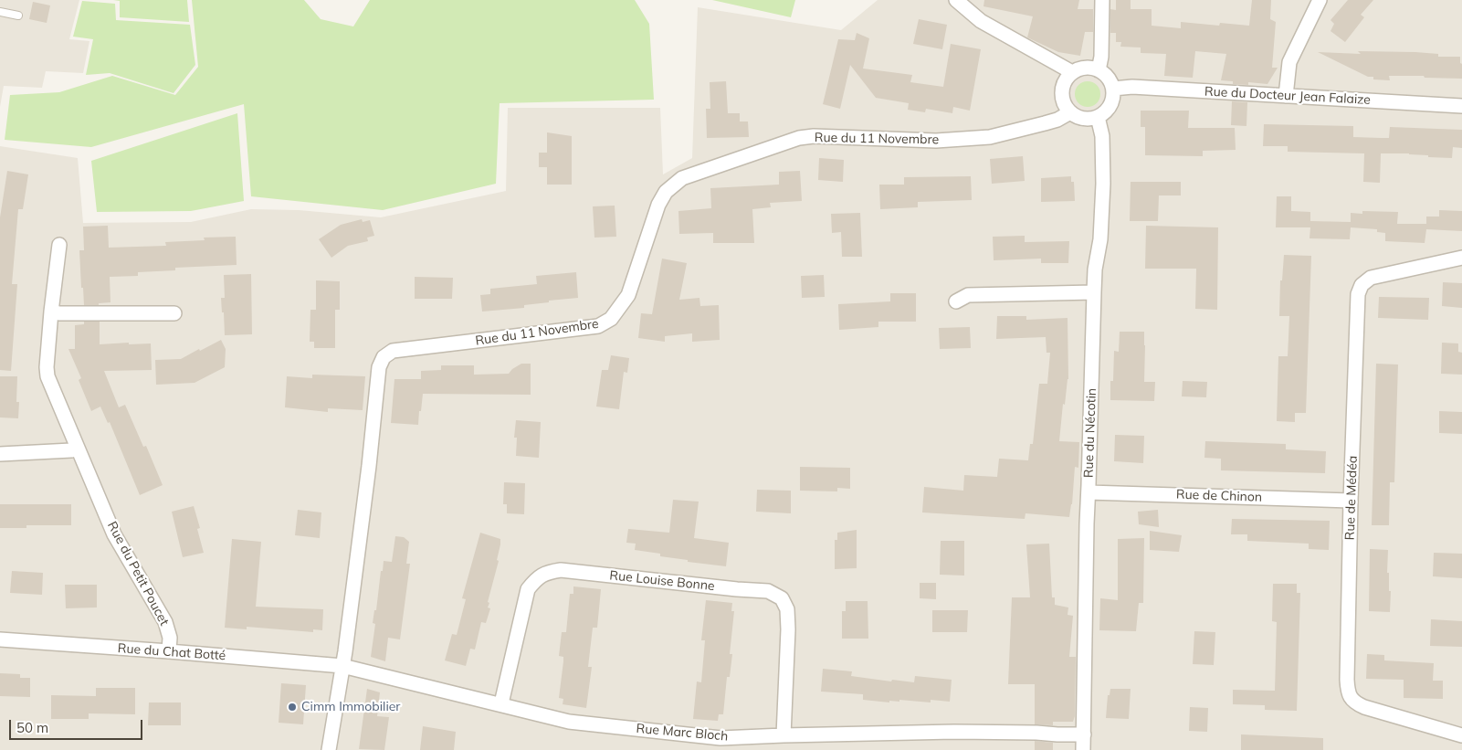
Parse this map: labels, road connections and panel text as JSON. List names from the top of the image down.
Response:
{
  "streets": {
    "street": [
      "Rue du Docteur Jean Falaize",
      "Rue du 11 Novembre",
      "Rue du Nécotin",
      "Rue de Chinon",
      "Rue de Médéa",
      "Rue du Petit Poucet",
      "Rue Louise Bonne",
      "Rue du Chat Botté",
      "Rue Marc Bloch"
    ]
  },
  "crossings": [
    ["Rue du Docteur Jean Falaize", "Rue du 11 Novembre"],
    ["Rue du Docteur Jean Falaize", "Rue du Nécotin"],
    ["Rue du 11 Novembre", "Rue du Nécotin"],
    ["Rue du 11 Novembre", "Rue du Chat Botté"],
    ["Rue du 11 Novembre", "Rue Marc Bloch"],
    ["Rue du Nécotin", "Rue de Chinon"],
    ["Rue du Nécotin", "Rue Marc Bloch"],
    ["Rue de Chinon", "Rue de Médéa"],
    ["Rue du Petit Poucet", "Rue du Chat Botté"],
    ["Rue Louise Bonne", "Rue Marc Bloch"],
    ["Rue du Chat Botté", "Rue Marc Bloch"]
  ],
  "places": ["Cimm Immobilier"],
  "scale_bar": "50 m"
}
